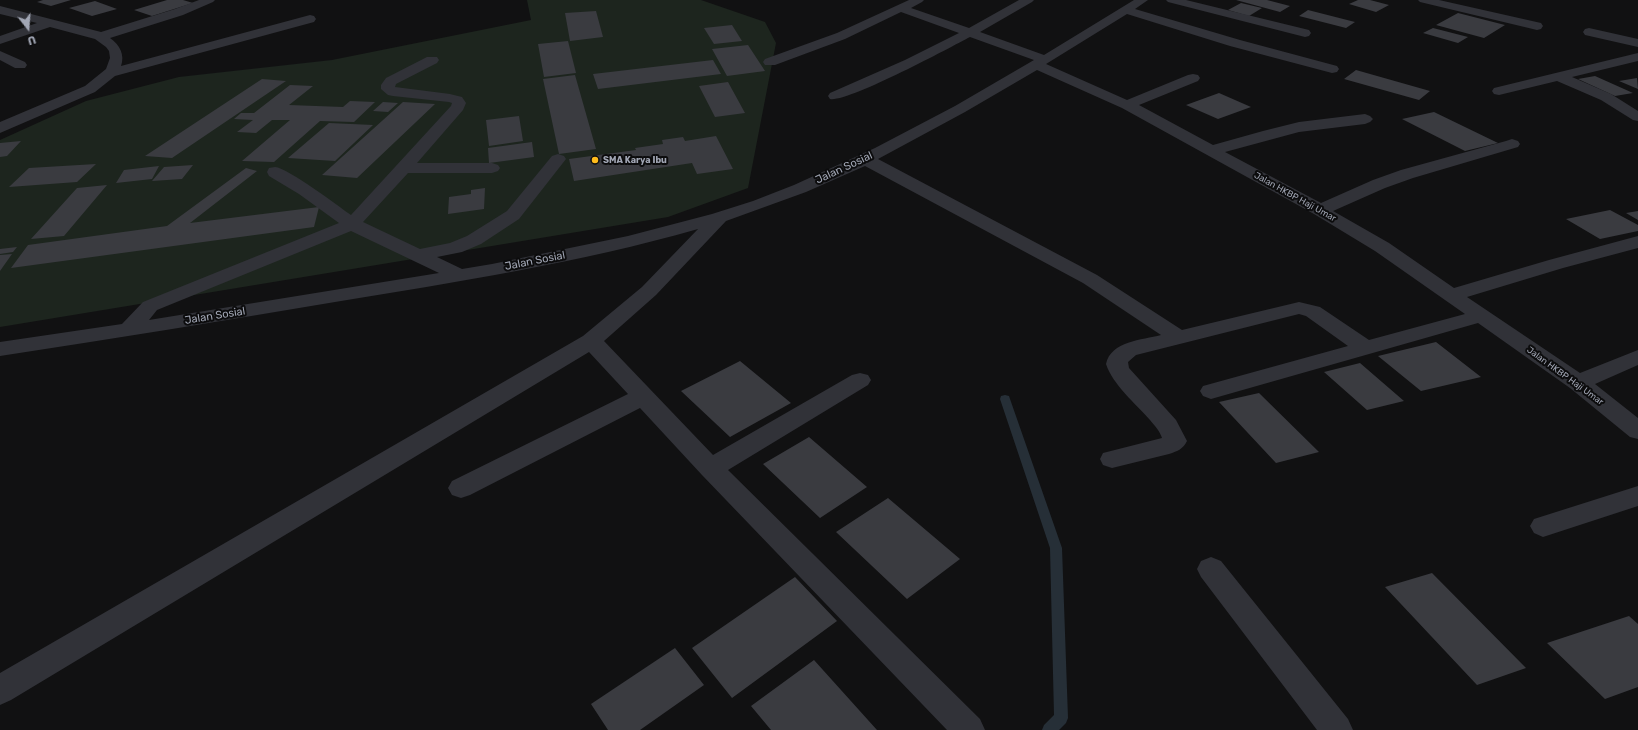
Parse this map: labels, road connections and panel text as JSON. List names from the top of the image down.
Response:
{
  "streets": {
    "street": ["Jalan Sosial", "Jalan HKBP Haji Umar"]
  },
  "crossings": [
    ["Jalan Sosial", "Jalan HKBP Haji Umar"]
  ],
  "places": ["SMA Karya Ibu"],
  "north": "bottom"
}
